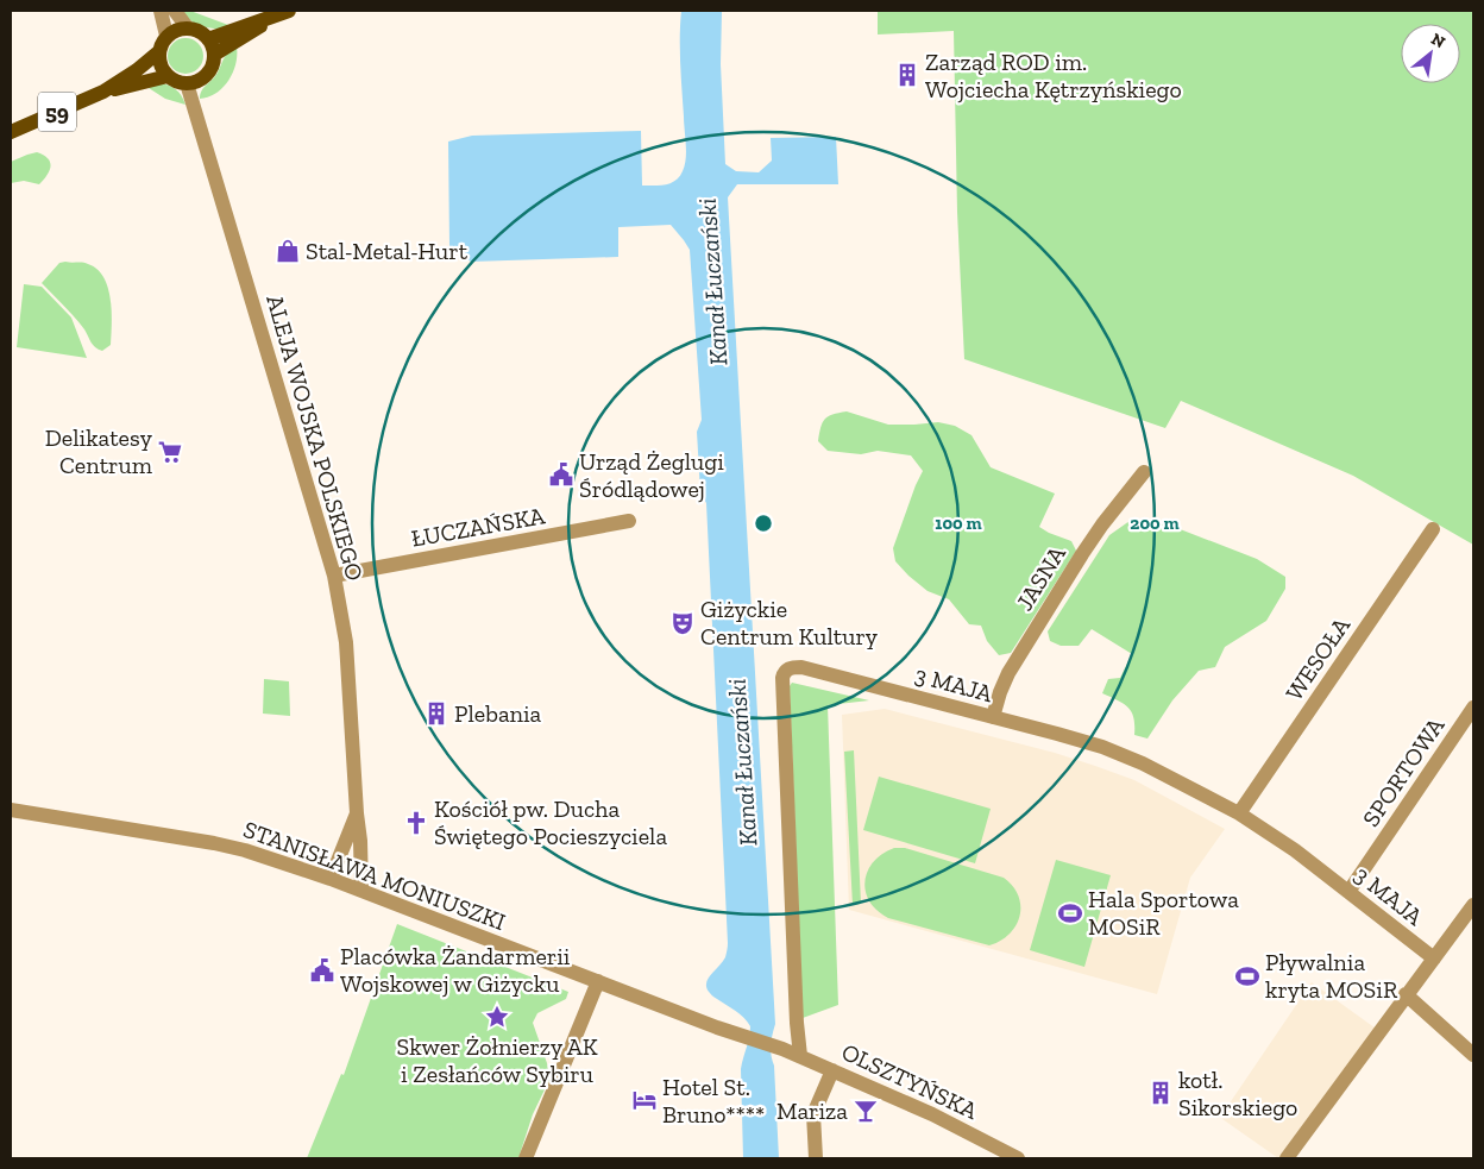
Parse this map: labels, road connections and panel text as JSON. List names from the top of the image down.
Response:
{
  "streets": {
    "main road": ["59"],
    "street": [
      "ALEJA WOJSKA POLSKIEGO",
      "ŁUCZAŃSKA",
      "JASNA",
      "WESOŁA",
      "3 MAJA",
      "SPORTOWA",
      "STANISŁAWA MONIUSZKI",
      "OLSZTYŃSKA"
    ]
  },
  "crossings": [
    ["59", "ALEJA WOJSKA POLSKIEGO"],
    ["ALEJA WOJSKA POLSKIEGO", "ŁUCZAŃSKA"],
    ["ALEJA WOJSKA POLSKIEGO", "STANISŁAWA MONIUSZKI"],
    ["JASNA", "3 MAJA"],
    ["WESOŁA", "3 MAJA"],
    ["3 MAJA", "SPORTOWA"],
    ["3 MAJA", "OLSZTYŃSKA"],
    ["STANISŁAWA MONIUSZKI", "OLSZTYŃSKA"]
  ],
  "water": ["Kanał Łuczański"],
  "places": {
    "building": ["Zarząd ROD im. Wojciecha Kętrzyńskiego", "Plebania", "kotł. Sikorskiego"],
    "shop": ["Stal-Metal-Hurt"],
    "supermarket": ["Delikatesy Centrum"],
    "public building": ["Urząd Żeglugi Śródlądowej", "Placówka Żandarmerii Wojskowej w Giżycku"],
    "theatre": ["Giżyckie Centrum Kultury"],
    "church": ["Kościół pw. Ducha Świętego Pocieszyciela"],
    "sports": ["Hala Sportowa MOSiR", "Pływalnia kryta MOSiR"],
    "place": ["Skwer Żołnierzy AK i Zesłańców Sybiru"],
    "hotel": ["Hotel St. Bruno****"],
    "bar": ["Mariza"]
  },
  "north": "top right",
  "rings": ["100 m", "200 m"]
}
